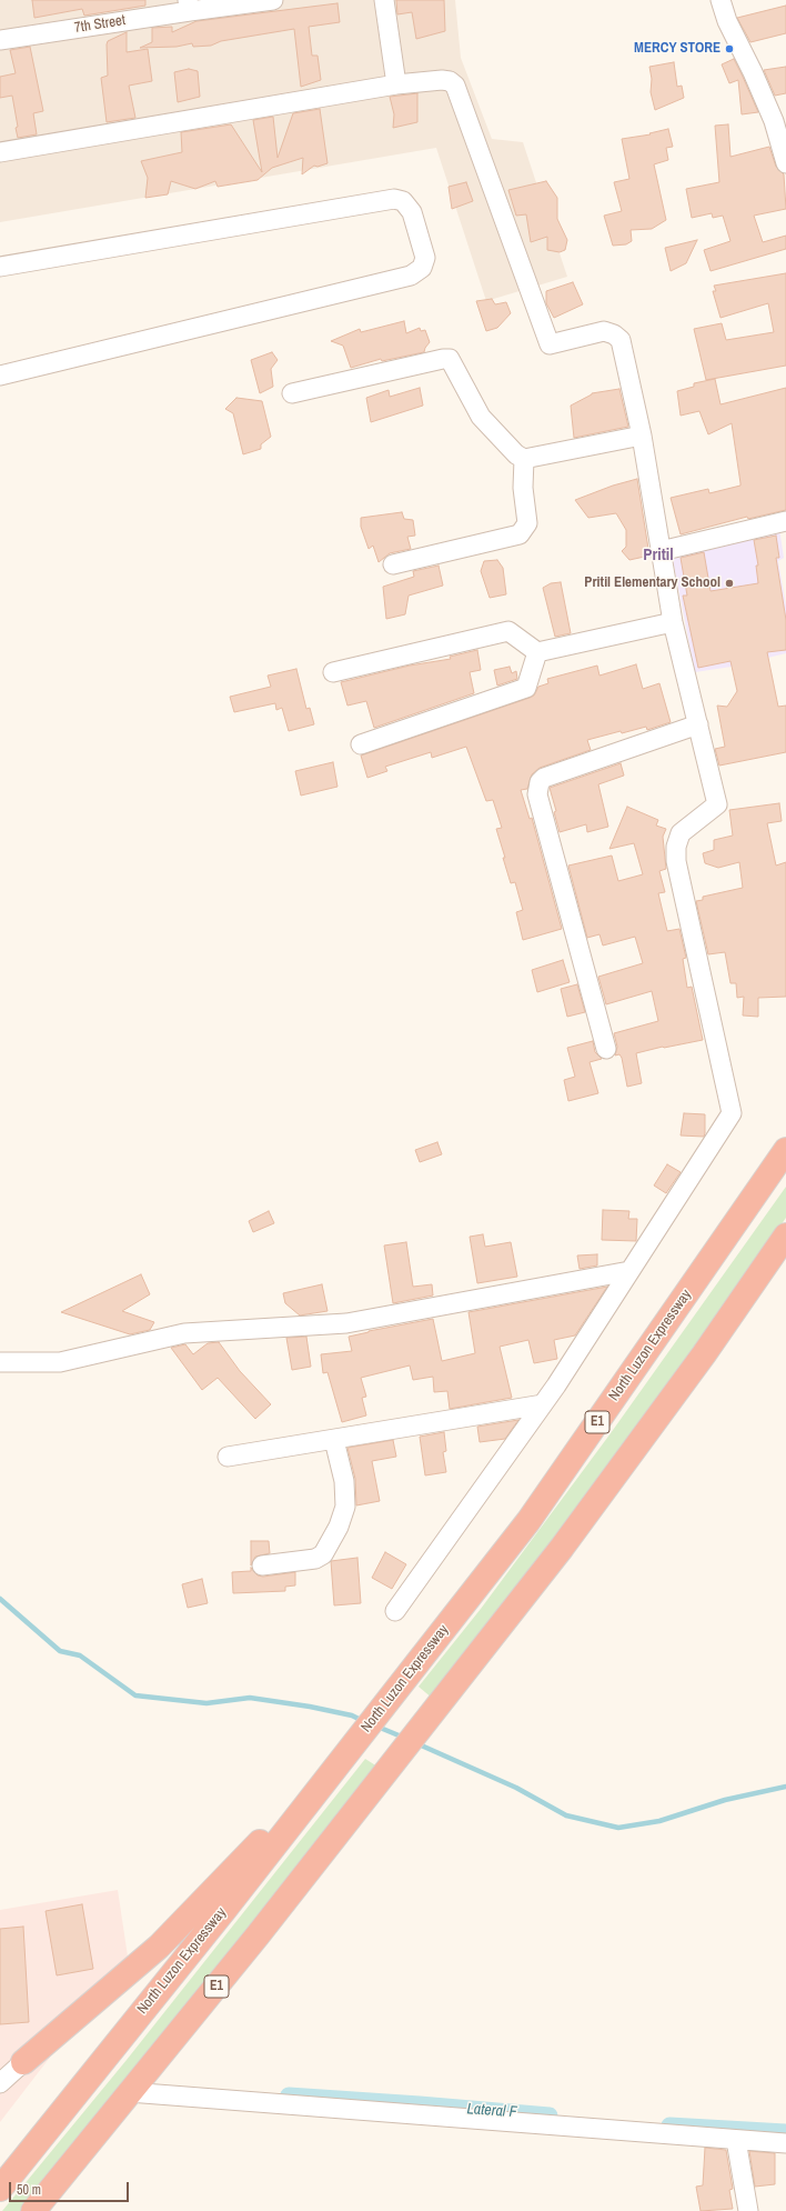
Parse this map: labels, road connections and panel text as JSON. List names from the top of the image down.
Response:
{
  "streets": {
    "highway": ["North Luzon Expressway", "E1"],
    "street": ["7th Street"]
  },
  "districts": ["Pritil"],
  "water": ["Lateral F"],
  "places": ["MERCY STORE", "Pritil Elementary School"],
  "scale_bar": "50 m"
}
